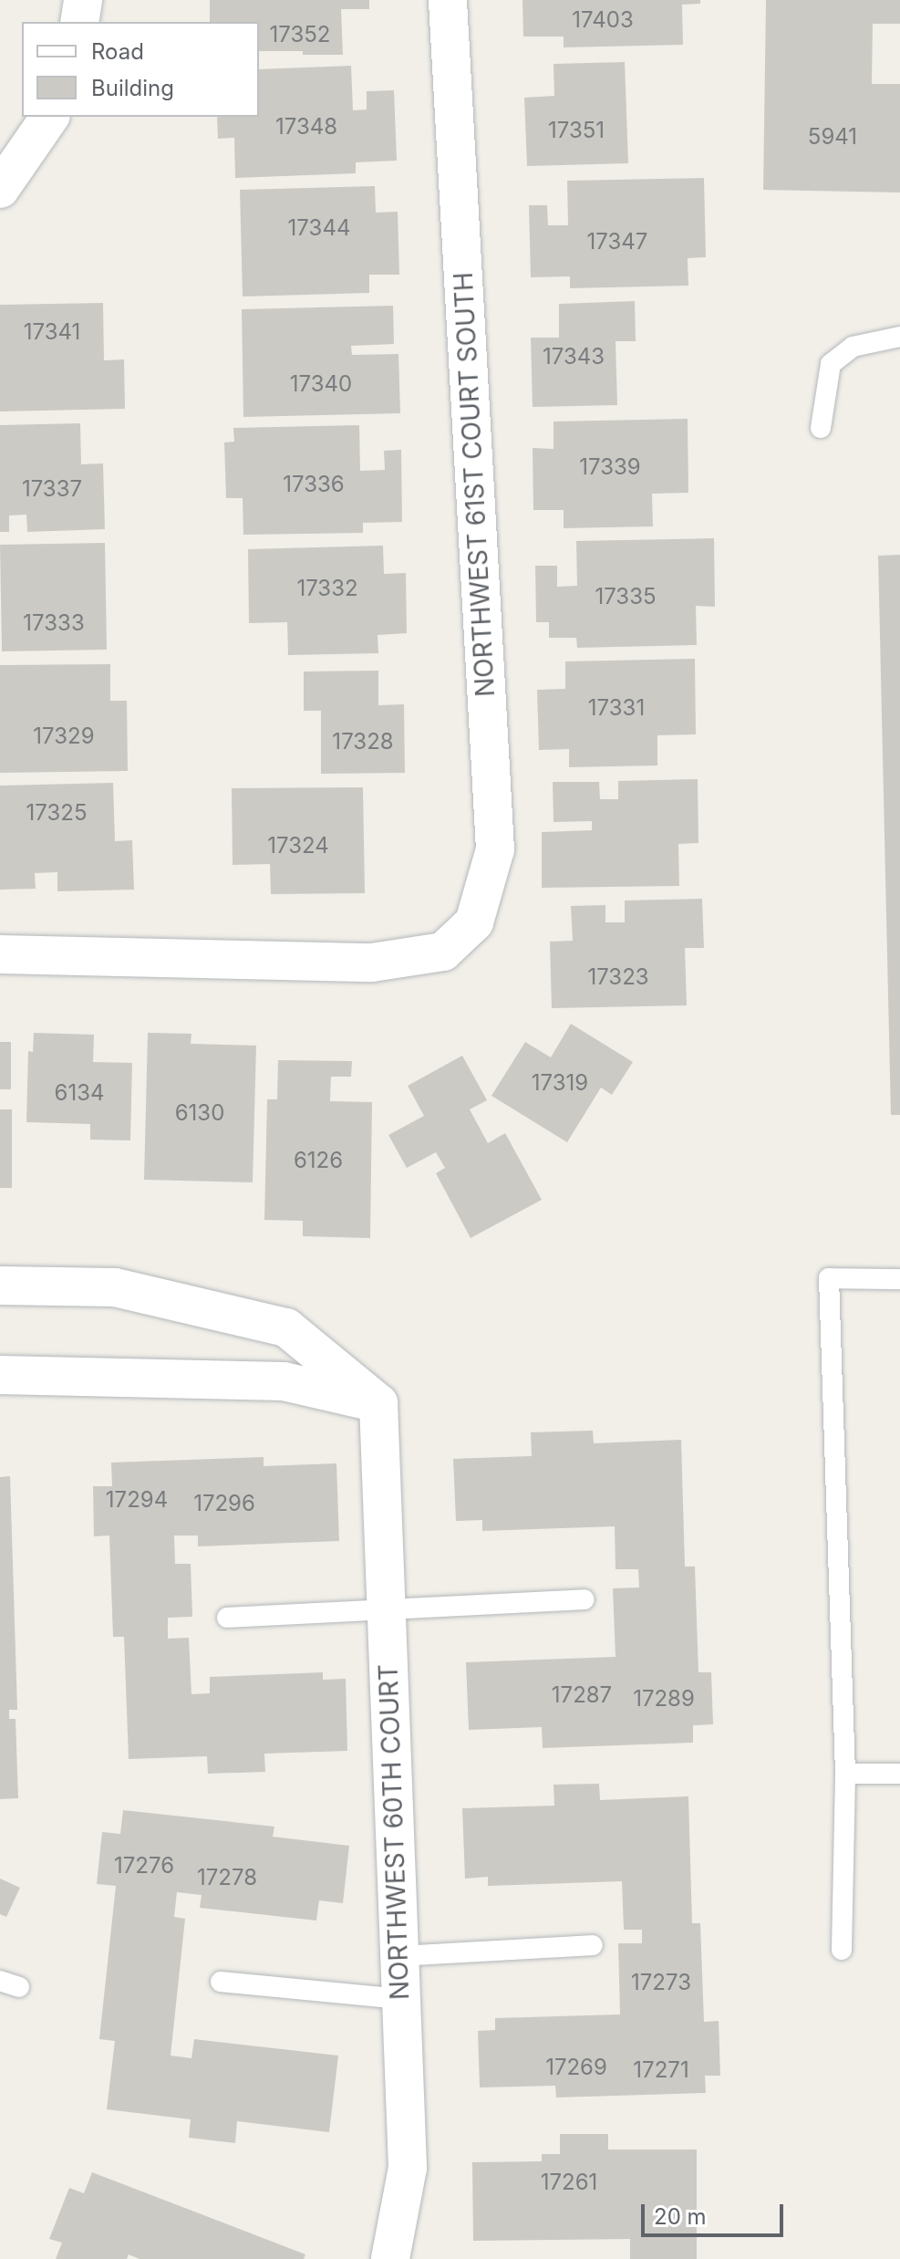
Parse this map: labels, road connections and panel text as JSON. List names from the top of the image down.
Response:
{
  "streets": {
    "street": ["NORTHWEST 61ST COURT SOUTH", "NORTHWEST 60TH COURT"]
  },
  "house_numbers": [
    "17403",
    "17352",
    "17348",
    "17351",
    "5941",
    "17344",
    "17347",
    "17341",
    "17343",
    "17340",
    "17339",
    "17336",
    "17337",
    "17332",
    "17335",
    "17333",
    "17331",
    "17329",
    "17328",
    "17325",
    "17324",
    "17323",
    "17319",
    "6134",
    "6130",
    "6126",
    "17294",
    "17296",
    "17287",
    "17289",
    "17276",
    "17278",
    "17273",
    "17269",
    "17271",
    "17261"
  ],
  "legend": ["Road", "Building"],
  "scale_bar": "20 m"
}
